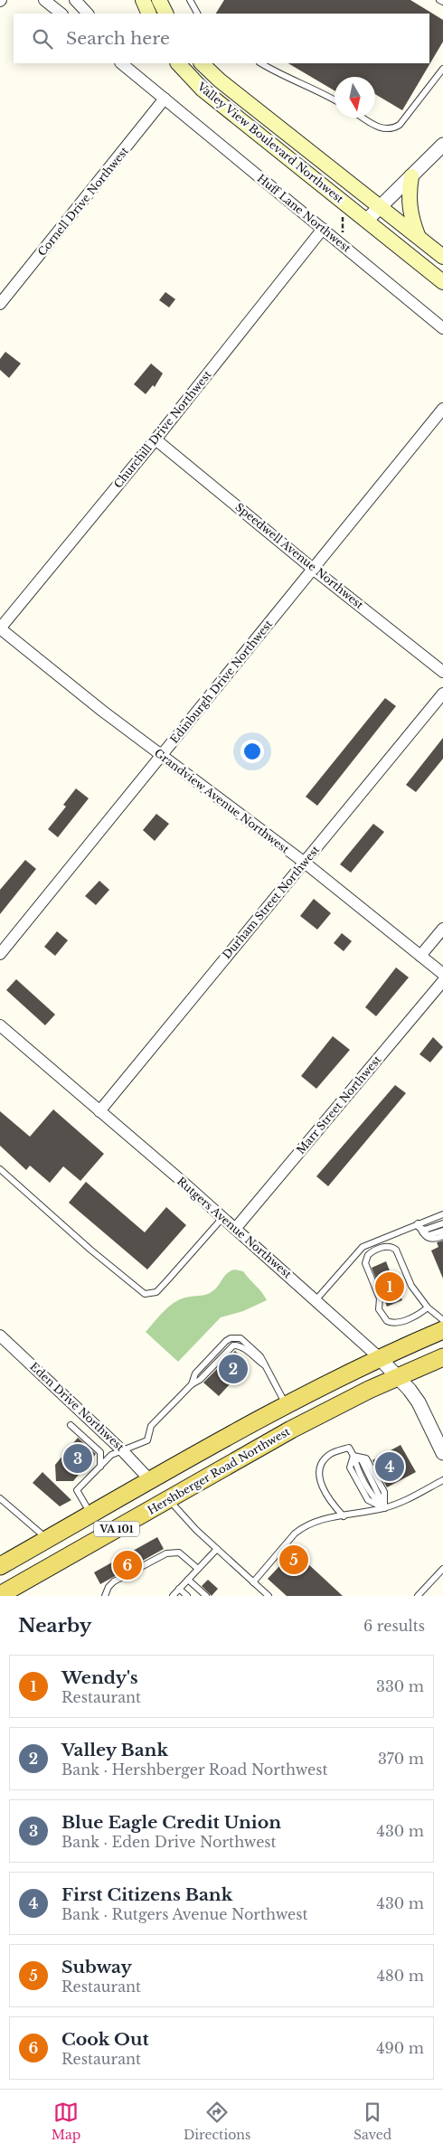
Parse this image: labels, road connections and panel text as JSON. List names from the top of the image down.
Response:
{
  "streets": {
    "main road": ["Valley View Boulevard Northwest", "Hershberger Road Northwest", "VA 101"],
    "street": [
      "Cornell Drive Northwest",
      "Huff Lane Northwest",
      "Churchill Drive Northwest",
      "Speedwell Avenue Northwest",
      "Edinburgh Drive Northwest",
      "Grandview Avenue Northwest",
      "Durham Street Northwest",
      "Marr Street Northwest",
      "Rutgers Avenue Northwest",
      "Eden Drive Northwest"
    ]
  },
  "crossings": [
    ["Cornell Drive Northwest", "Huff Lane Northwest"],
    ["Huff Lane Northwest", "Churchill Drive Northwest"],
    ["Churchill Drive Northwest", "Speedwell Avenue Northwest"],
    ["Churchill Drive Northwest", "Grandview Avenue Northwest"],
    ["Speedwell Avenue Northwest", "Edinburgh Drive Northwest"],
    ["Edinburgh Drive Northwest", "Grandview Avenue Northwest"],
    ["Grandview Avenue Northwest", "Durham Street Northwest"],
    ["Durham Street Northwest", "Rutgers Avenue Northwest"],
    ["Marr Street Northwest", "Rutgers Avenue Northwest"],
    ["Rutgers Avenue Northwest", "Hershberger Road Northwest"],
    ["Rutgers Avenue Northwest", "VA 101"],
    ["Eden Drive Northwest", "VA 101"]
  ],
  "north": "bottom",
  "page": {
    "search": "Search here",
    "pins": [
      "1",
      "2",
      "3",
      "4",
      "5",
      "6"
    ],
    "heading": ["Nearby", "6 results"],
    "list": [
      {
        "mark": "1",
        "name": "Wendy's",
        "note": "Restaurant",
        "value": "330 m"
      },
      {
        "mark": "2",
        "name": "Valley Bank",
        "note": "Bank · Hershberger Road Northwest",
        "value": "370 m"
      },
      {
        "mark": "3",
        "name": "Blue Eagle Credit Union",
        "note": "Bank · Eden Drive Northwest",
        "value": "430 m"
      },
      {
        "mark": "4",
        "name": "First Citizens Bank",
        "note": "Bank · Rutgers Avenue Northwest",
        "value": "430 m"
      },
      {
        "mark": "5",
        "name": "Subway",
        "note": "Restaurant",
        "value": "480 m"
      },
      {
        "mark": "6",
        "name": "Cook Out",
        "note": "Restaurant",
        "value": "490 m"
      }
    ],
    "nav": ["Map", "Directions", "Saved"]
  }
}
